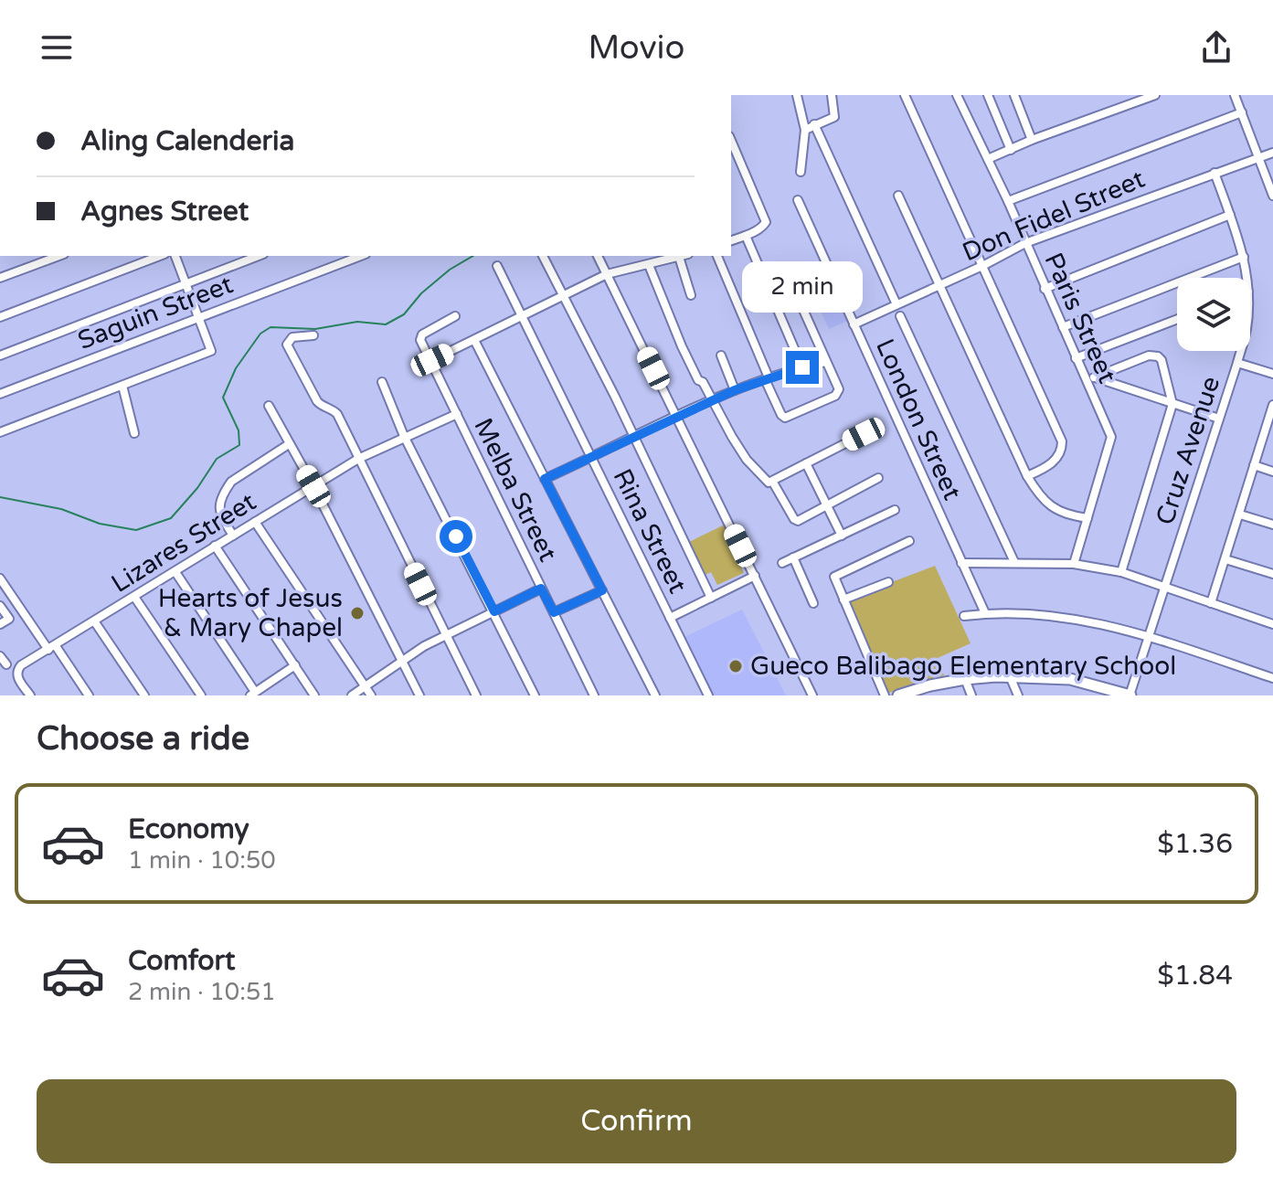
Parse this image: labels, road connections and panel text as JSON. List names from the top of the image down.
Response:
{
  "streets": {
    "street": [
      "Don Fidel Street",
      "Saguin Street",
      "Paris Street",
      "London Street",
      "Cruz Avenue",
      "Melba Street",
      "Rina Street",
      "Lizares Street"
    ]
  },
  "crossings": [
    ["Don Fidel Street", "Paris Street"],
    ["Don Fidel Street", "London Street"],
    ["Don Fidel Street", "Cruz Avenue"],
    ["Melba Street", "Lizares Street"]
  ],
  "places": ["Hearts of Jesus & Mary Chapel", "Gueco Balibago Elementary School"],
  "page": {
    "header": "Movio",
    "banner": ["Aling Calenderia", "Agnes Street"],
    "bubble": "2 min",
    "heading": "Choose a ride",
    "list": [
      {
        "name": "Economy",
        "note": "1 min · 10:50",
        "value": "$1.36"
      },
      {
        "name": "Comfort",
        "note": "2 min · 10:51",
        "value": "$1.84"
      }
    ],
    "buttons": "Confirm"
  }
}
